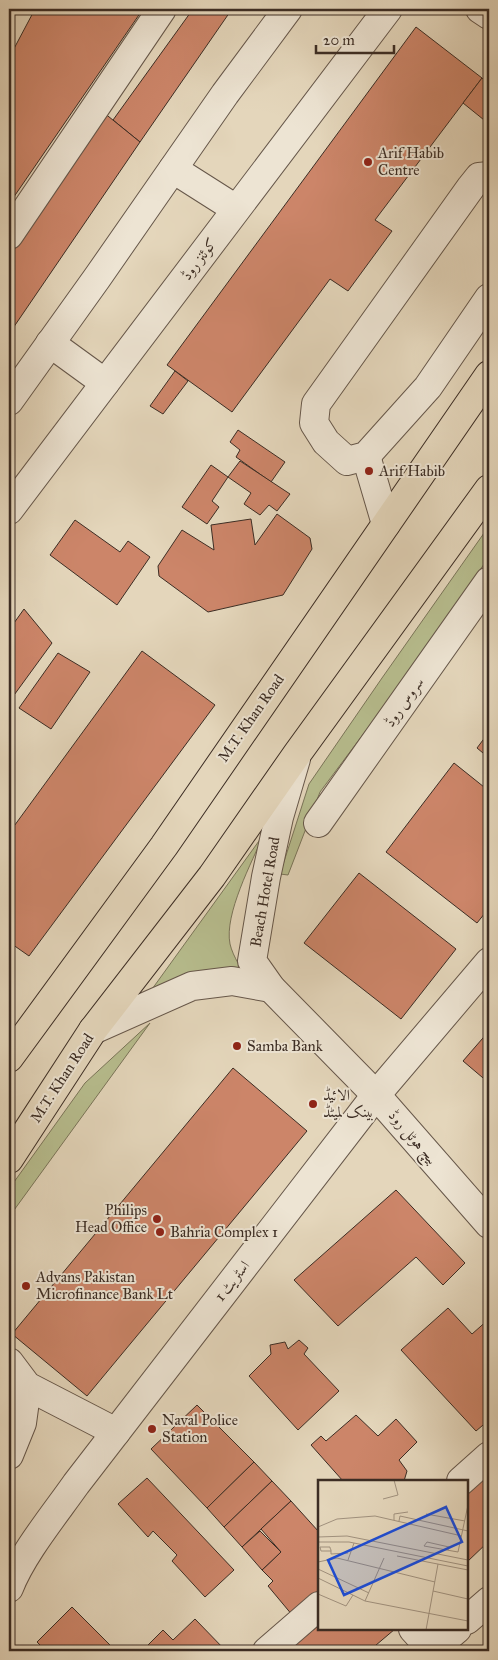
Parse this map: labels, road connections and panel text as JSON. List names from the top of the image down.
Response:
{
  "streets": {
    "highway": ["M.T. Khan Road"],
    "street": [
      "کوئنز روڈ",
      "سروس روڈ",
      "Beach Hotel Road",
      "بیچ ہوٹل روڈ",
      "اسٹریٹ 1"
    ]
  },
  "crossings": [
    ["M.T. Khan Road", "Beach Hotel Road"],
    ["Beach Hotel Road", "بیچ ہوٹل روڈ"],
    ["بیچ ہوٹل روڈ", "اسٹریٹ 1"]
  ],
  "places": [
    "Arif Habib Centre",
    "Arif Habib",
    "Samba Bank",
    "الائیڈ بینک لمیٹڈ",
    "Philips Head Office",
    "Bahria Complex 1",
    "Advans Pakistan Microfinance Bank Lt",
    "Naval Police Station"
  ],
  "scale_bar": "20 m"
}
